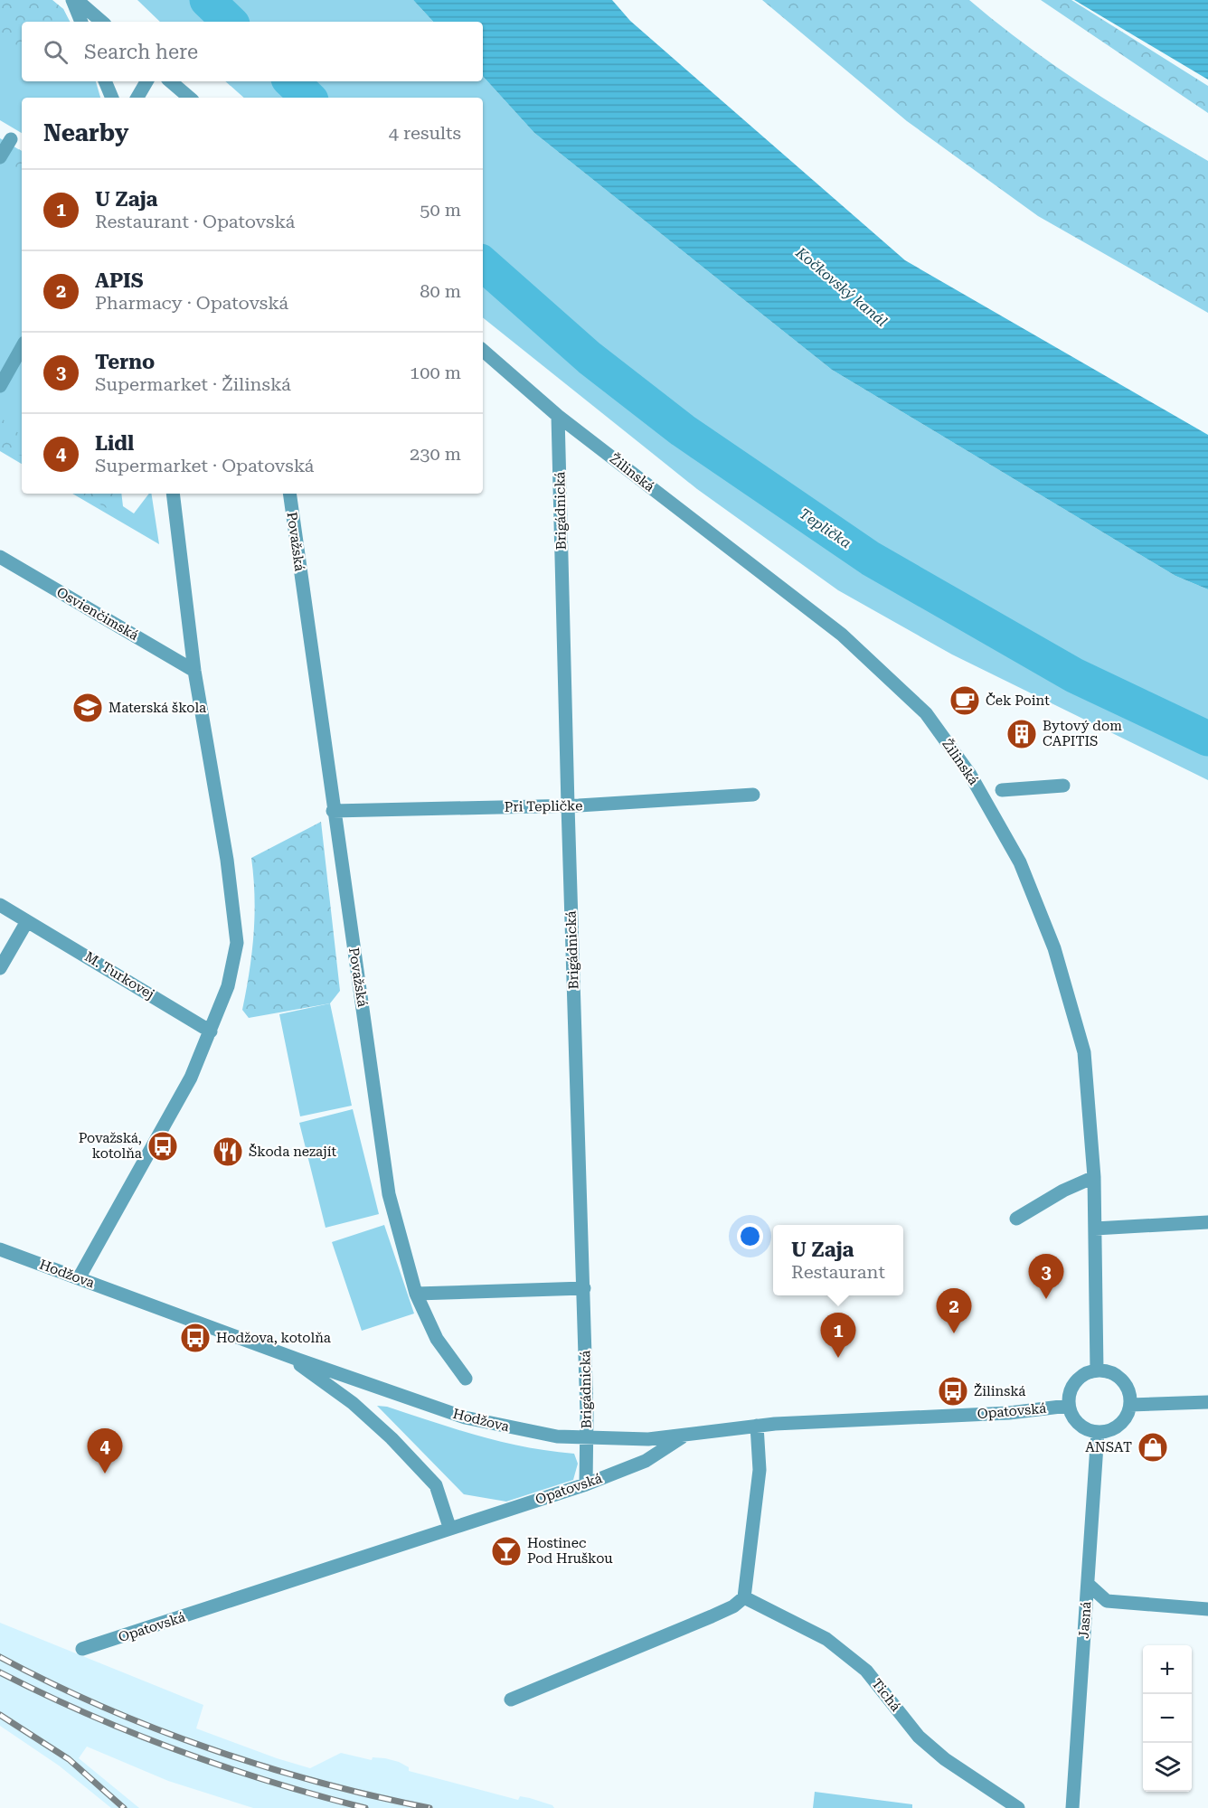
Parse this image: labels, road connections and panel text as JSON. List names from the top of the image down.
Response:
{
  "streets": {
    "street": [
      "Žilinská",
      "Brigádnická",
      "Považská",
      "Osvienčimská",
      "Pri Tepličke",
      "M. Turkovej",
      "Hodžova",
      "Opatovská",
      "Jasná",
      "Tichá"
    ]
  },
  "crossings": [
    ["Žilinská", "Brigádnická"],
    ["Žilinská", "Opatovská"],
    ["Žilinská", "Jasná"],
    ["Brigádnická", "Pri Tepličke"],
    ["Brigádnická", "Hodžova"],
    ["Brigádnická", "Opatovská"],
    ["Považská", "Pri Tepličke"],
    ["Hodžova", "Opatovská"],
    ["Opatovská", "Jasná"]
  ],
  "water": ["Kočkovský kanál", "Teplička"],
  "places": {
    "cafe": ["Ček Point"],
    "school or university": ["Materská škola"],
    "building": ["Bytový dom CAPITIS"],
    "bus stop": ["Považská, kotolňa", "Hodžova, kotolňa", "Žilinská"],
    "restaurant": ["Škoda nezajít"],
    "shop": ["ANSAT"],
    "bar": ["Hostinec Pod Hruškou"]
  },
  "page": {
    "search": "Search here",
    "heading": ["Nearby", "4 results"],
    "list": [
      {
        "mark": "1",
        "name": "U Zaja",
        "note": "Restaurant · Opatovská",
        "value": "50 m"
      },
      {
        "mark": "2",
        "name": "APIS",
        "note": "Pharmacy · Opatovská",
        "value": "80 m"
      },
      {
        "mark": "3",
        "name": "Terno",
        "note": "Supermarket · Žilinská",
        "value": "100 m"
      },
      {
        "mark": "4",
        "name": "Lidl",
        "note": "Supermarket · Opatovská",
        "value": "230 m"
      }
    ],
    "popup": ["U Zaja", "Restaurant"],
    "pins": [
      "3",
      "2",
      "1",
      "4"
    ],
    "map_buttons": ["+", "−"]
  }
}
